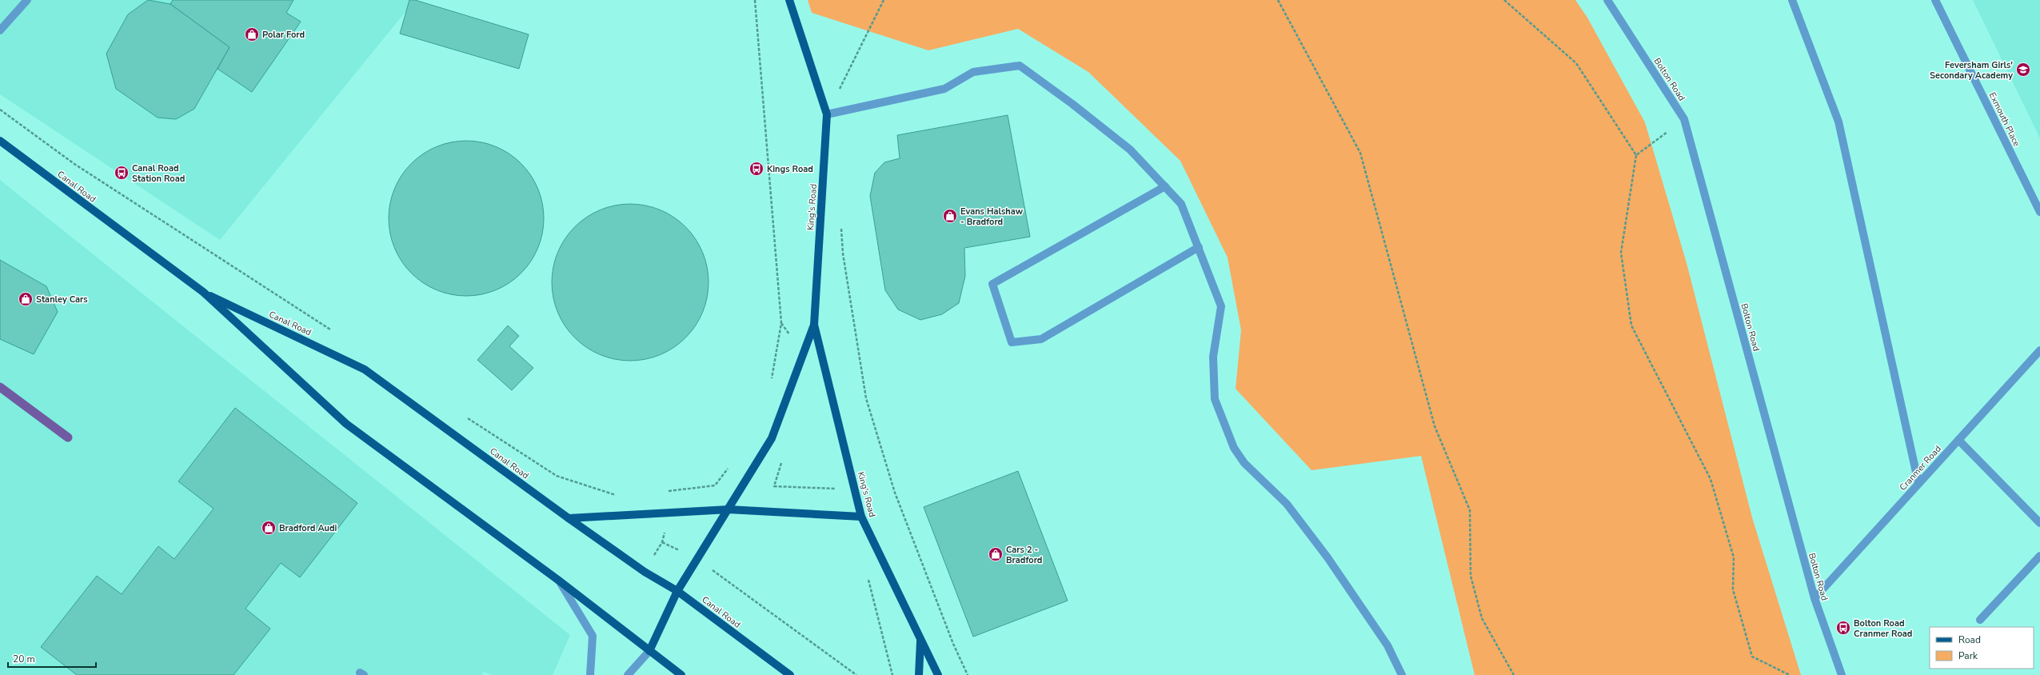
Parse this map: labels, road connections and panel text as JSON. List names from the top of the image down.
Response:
{
  "streets": {
    "main road": ["Canal Road", "King's Road"],
    "street": ["Bolton Road", "Exmouth Place", "Cranmer Road"]
  },
  "crossings": [
    ["Bolton Road", "Cranmer Road"],
    ["Canal Road", "King's Road"]
  ],
  "places": {
    "shop": [
      "Polar Ford",
      "Evans Halshaw - Bradford",
      "Stanley Cars",
      "Bradford Audi",
      "Cars 2 - Bradford"
    ],
    "school or university": ["Feversham Girls' Secondary Academy"],
    "bus stop": ["Kings Road", "Canal Road Station Road", "Bolton Road Cranmer Road"]
  },
  "legend": ["Road", "Park"],
  "scale_bar": "20 m"
}
